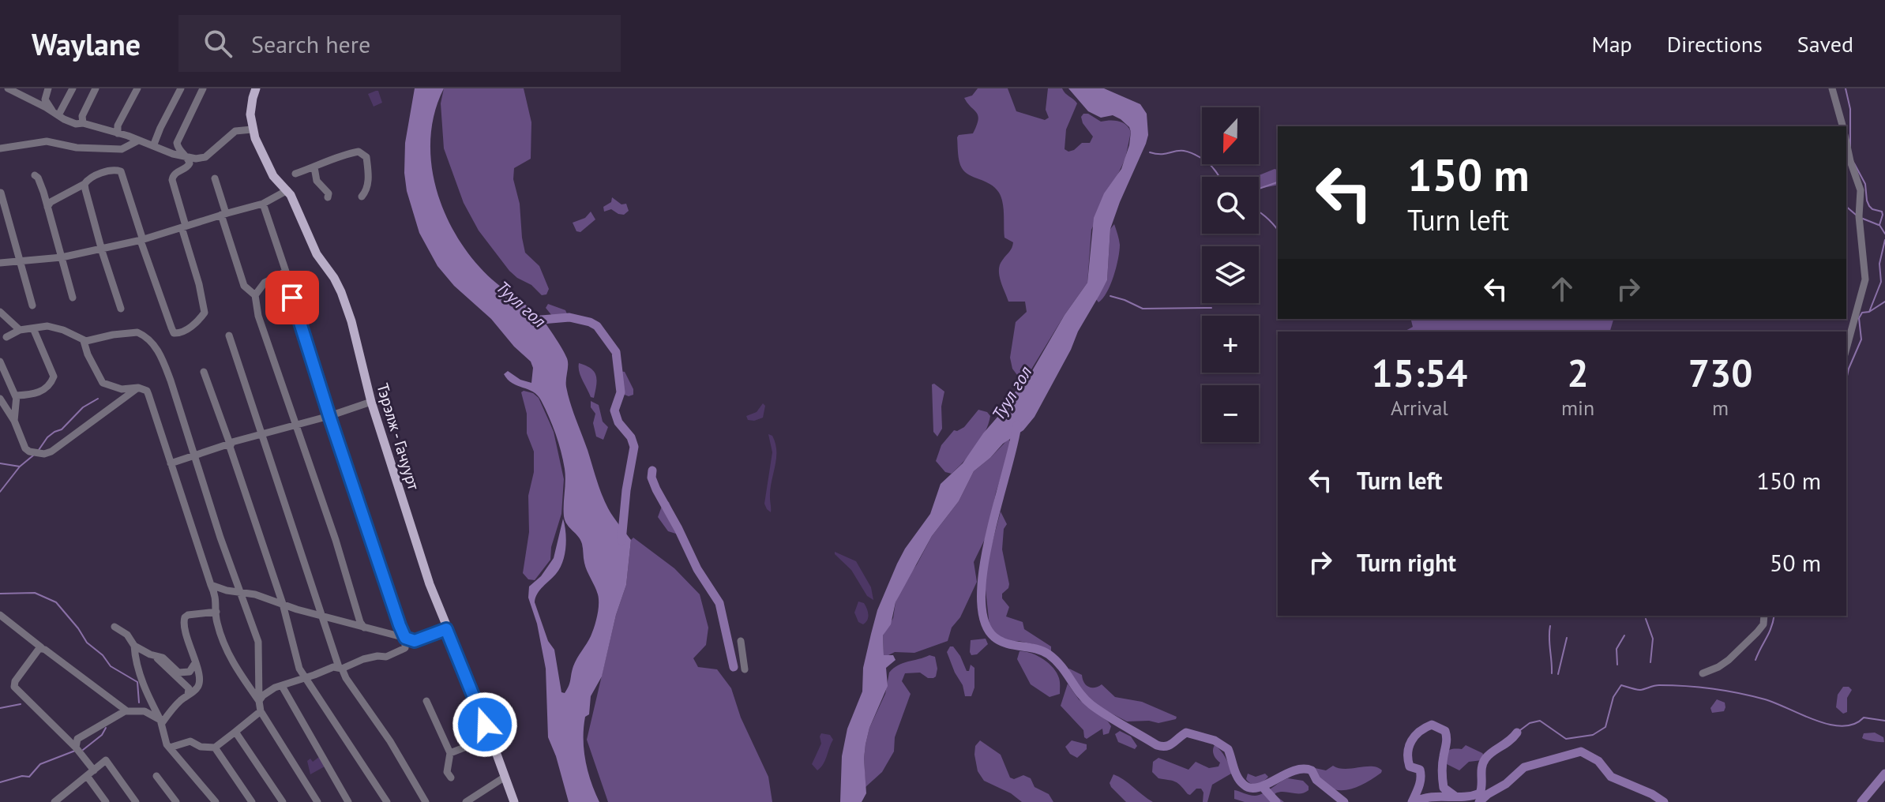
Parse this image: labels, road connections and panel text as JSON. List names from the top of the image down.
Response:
{
  "streets": {
    "main road": ["Тэрэлж - Гачуурт"]
  },
  "water": ["Туул гол"],
  "north": "bottom",
  "page": {
    "header": "Waylane",
    "search": "Search here",
    "nav": ["Map", "Directions", "Saved"],
    "map_buttons": ["+", "−"],
    "turn": ["150 m", "Turn left"],
    "eta": [
      "15:54",
      "Arrival",
      "2",
      "min",
      "730",
      "m"
    ],
    "list": [
      {
        "name": "Turn left",
        "value": "150 m"
      },
      {
        "name": "Turn right",
        "value": "50 m"
      }
    ]
  }
}
